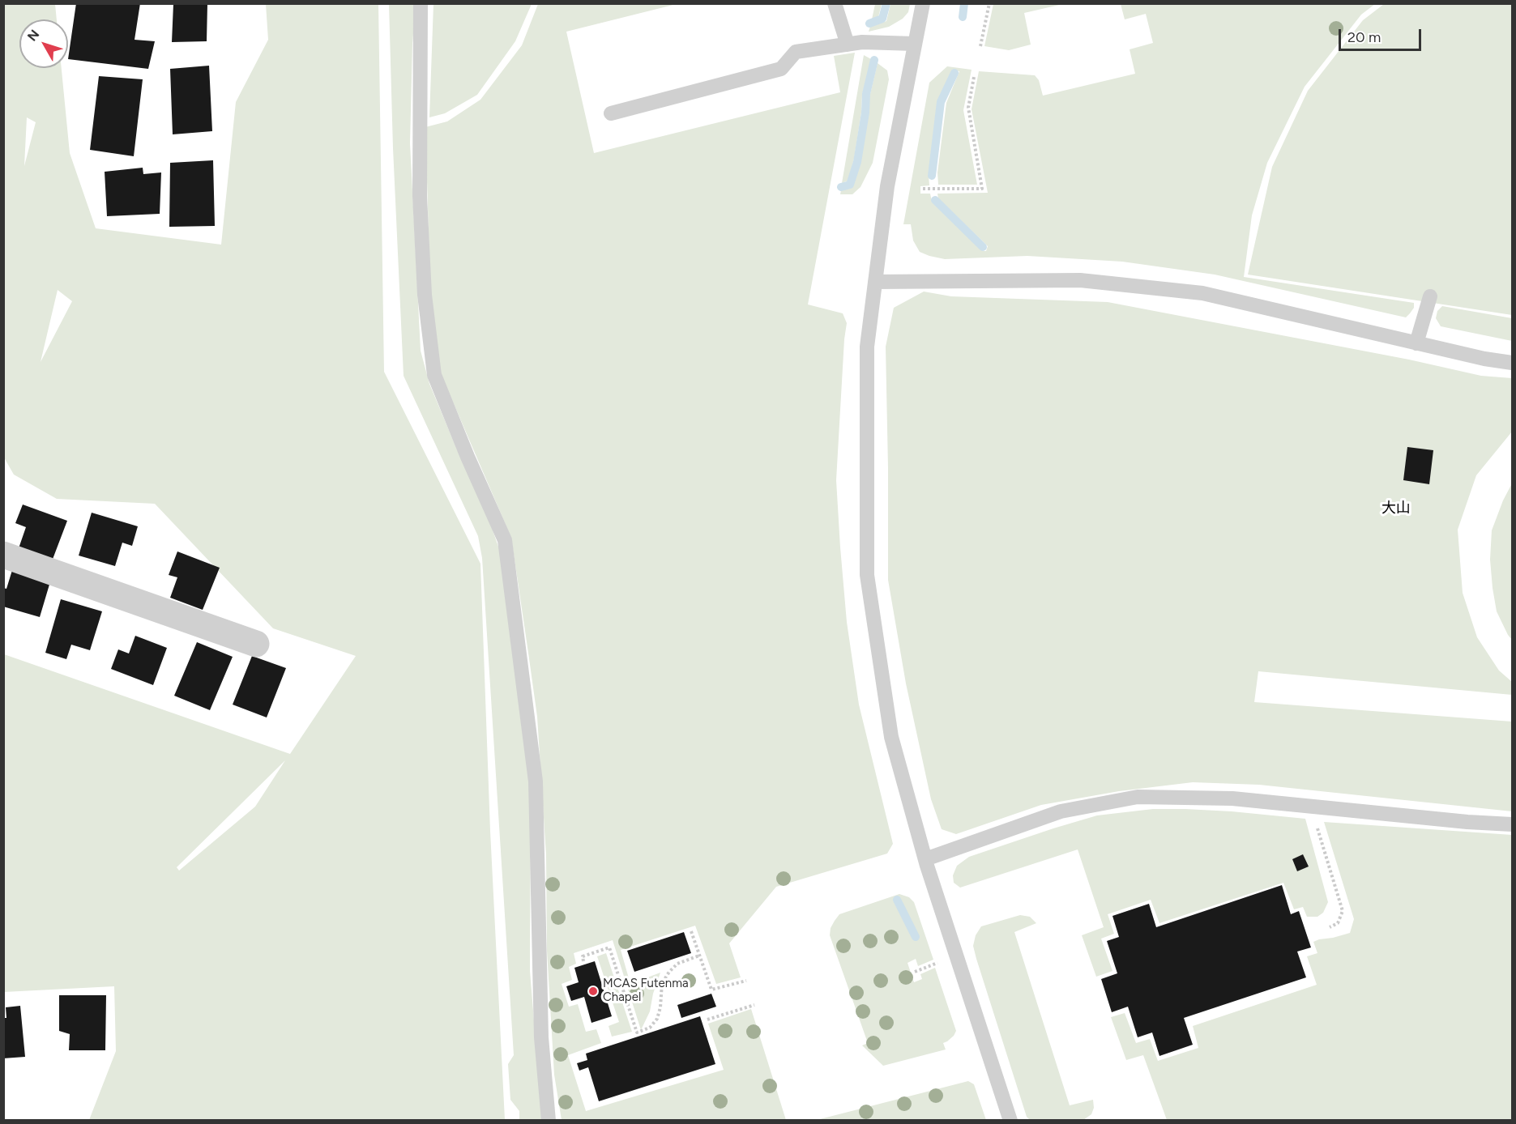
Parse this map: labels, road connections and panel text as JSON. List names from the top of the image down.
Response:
{
  "districts": ["大山"],
  "places": ["MCAS Futenma Chapel"],
  "scale_bar": "20 m",
  "north": "top left"
}
